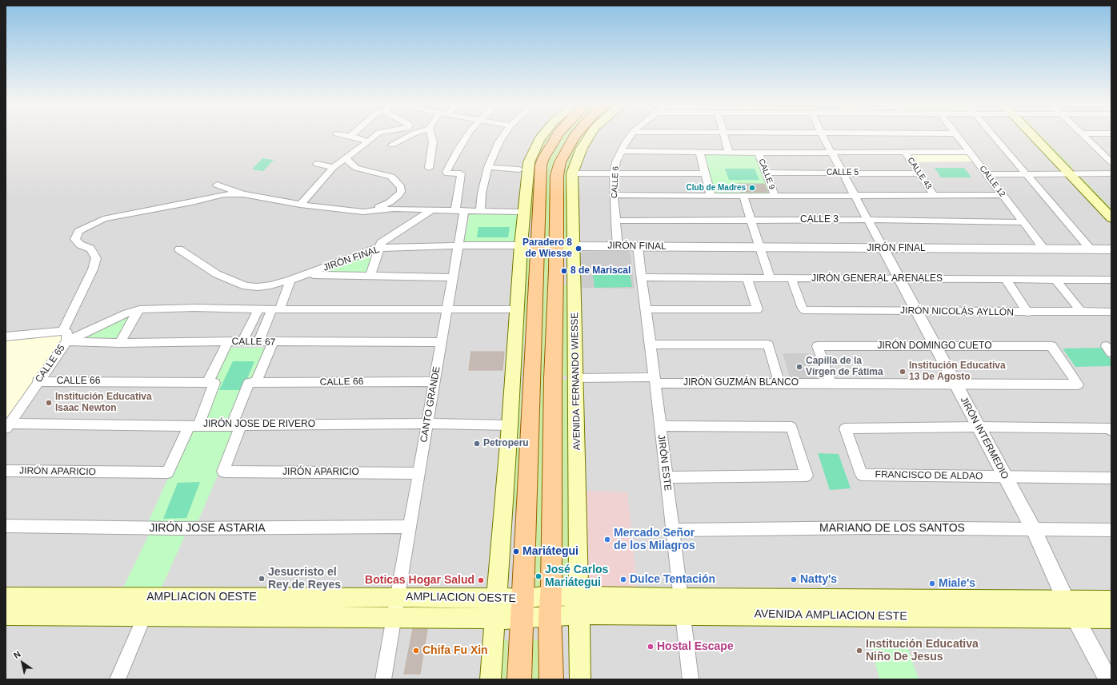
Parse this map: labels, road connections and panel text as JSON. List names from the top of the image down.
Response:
{
  "streets": {
    "main road": [
      "JIRÓN FINAL",
      "AVENIDA FERNANDO WIESSE",
      "AMPLIACION OESTE",
      "AVENIDA AMPLIACION ESTE"
    ],
    "street": [
      "CALLE 5",
      "CALLE 43",
      "CALLE 9",
      "CALLE 12",
      "CALLE 6",
      "CALLE 3",
      "JIRÓN GENERAL ARENALES",
      "JIRÓN NICOLÁS AYLLÓN",
      "CALLE 67",
      "JIRÓN DOMINGO CUETO",
      "CALLE 65",
      "CALLE 66",
      "JIRÓN GUZMÁN BLANCO",
      "CANTO GRANDE",
      "JIRÓN JOSE DE RIVERO",
      "JIRÓN INTERMEDIO",
      "JIRÓN ESTE",
      "JIRÓN APARICIO",
      "FRANCISCO DE ALDAO",
      "JIRÓN JOSE ASTARIA",
      "MARIANO DE LOS SANTOS"
    ]
  },
  "crossings": [
    ["CALLE 5", "CALLE 43"],
    ["CALLE 5", "CALLE 9"],
    ["CALLE 5", "JIRÓN INTERMEDIO"],
    ["CALLE 12", "CALLE 3"],
    ["CALLE 12", "JIRÓN FINAL"],
    ["CALLE 6", "CALLE 3"],
    ["CALLE 6", "JIRÓN FINAL"],
    ["CALLE 3", "JIRÓN INTERMEDIO"],
    ["JIRÓN FINAL", "AVENIDA FERNANDO WIESSE"],
    ["JIRÓN FINAL", "CANTO GRANDE"],
    ["JIRÓN FINAL", "JIRÓN INTERMEDIO"],
    ["JIRÓN FINAL", "JIRÓN ESTE"],
    ["JIRÓN GENERAL ARENALES", "JIRÓN NICOLÁS AYLLÓN"],
    ["JIRÓN GENERAL ARENALES", "JIRÓN INTERMEDIO"],
    ["JIRÓN GENERAL ARENALES", "JIRÓN ESTE"],
    ["JIRÓN NICOLÁS AYLLÓN", "JIRÓN INTERMEDIO"],
    ["CALLE 67", "CALLE 65"],
    ["CALLE 67", "CANTO GRANDE"],
    ["JIRÓN DOMINGO CUETO", "JIRÓN GUZMÁN BLANCO"],
    ["JIRÓN DOMINGO CUETO", "JIRÓN INTERMEDIO"],
    ["CALLE 65", "CALLE 66"],
    ["CALLE 65", "JIRÓN JOSE DE RIVERO"],
    ["CALLE 66", "CANTO GRANDE"],
    ["AVENIDA FERNANDO WIESSE", "JIRÓN GUZMÁN BLANCO"],
    ["AVENIDA FERNANDO WIESSE", "AVENIDA AMPLIACION ESTE"],
    ["JIRÓN GUZMÁN BLANCO", "JIRÓN INTERMEDIO"],
    ["JIRÓN GUZMÁN BLANCO", "JIRÓN ESTE"],
    ["CANTO GRANDE", "JIRÓN JOSE DE RIVERO"],
    ["CANTO GRANDE", "JIRÓN APARICIO"],
    ["CANTO GRANDE", "JIRÓN JOSE ASTARIA"],
    ["CANTO GRANDE", "AMPLIACION OESTE"],
    ["JIRÓN JOSE DE RIVERO", "JIRÓN APARICIO"],
    ["JIRÓN INTERMEDIO", "FRANCISCO DE ALDAO"],
    ["JIRÓN INTERMEDIO", "MARIANO DE LOS SANTOS"],
    ["JIRÓN INTERMEDIO", "AVENIDA AMPLIACION ESTE"],
    ["JIRÓN ESTE", "MARIANO DE LOS SANTOS"],
    ["JIRÓN ESTE", "AVENIDA AMPLIACION ESTE"],
    ["AMPLIACION OESTE", "AVENIDA AMPLIACION ESTE"]
  ],
  "places": [
    "Club de Madres",
    "Paradero 8 de Wiesse",
    "8 de Mariscal",
    "Capilla de la Vírgen de Fátima",
    "Institución Educativa 13 De Agosto",
    "Institución Educativa Isaac Newton",
    "Petroperu",
    "Mercado Señor de los Milagros",
    "Mariátegui",
    "José Carlos Mariátegui",
    "Jesucristo el Rey de Reyes",
    "Dulce Tentación",
    "Natty's",
    "Boticas Hogar Salud",
    "Miale's",
    "Hostal Escape",
    "Chifa Fu Xin",
    "Institución Educativa Niño De Jesus"
  ],
  "north": "top left"
}
